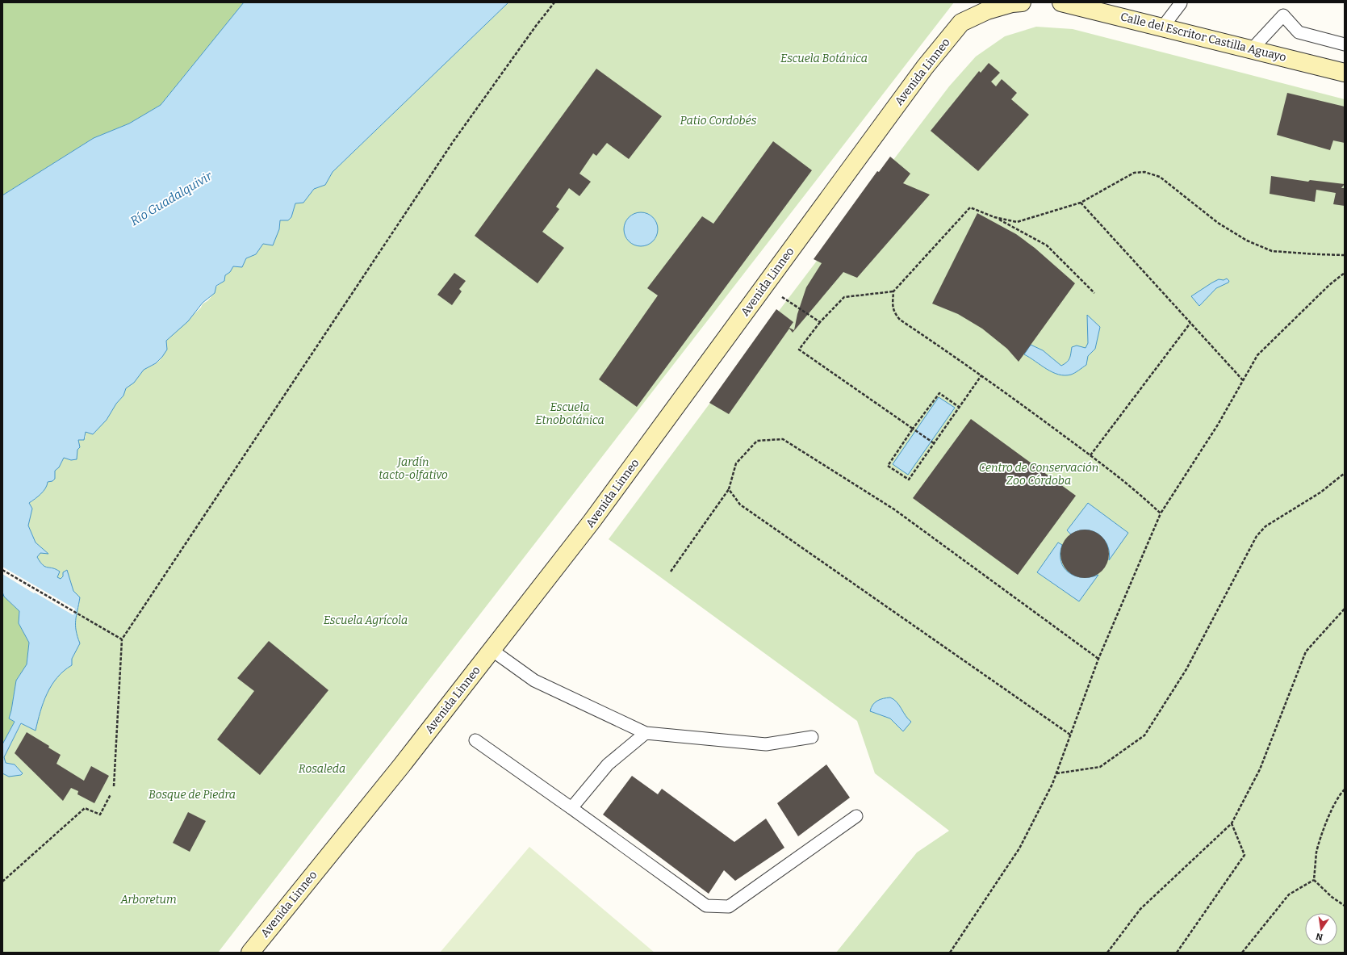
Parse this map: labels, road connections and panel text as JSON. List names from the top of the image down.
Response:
{
  "streets": {
    "street": ["Calle del Escritor Castilla Aguayo", "Avenida Linneo"]
  },
  "water": ["Río Guadalquivir"],
  "parks": [
    "Escuela Botánica",
    "Patio Cordobés",
    "Escuela Etnobotánica",
    "Jardín tacto-olfativo",
    "Centro de Conservación Zoo Córdoba",
    "Escuela Agrícola",
    "Rosaleda",
    "Bosque de Piedra",
    "Arboretum"
  ],
  "north": "bottom"
}
